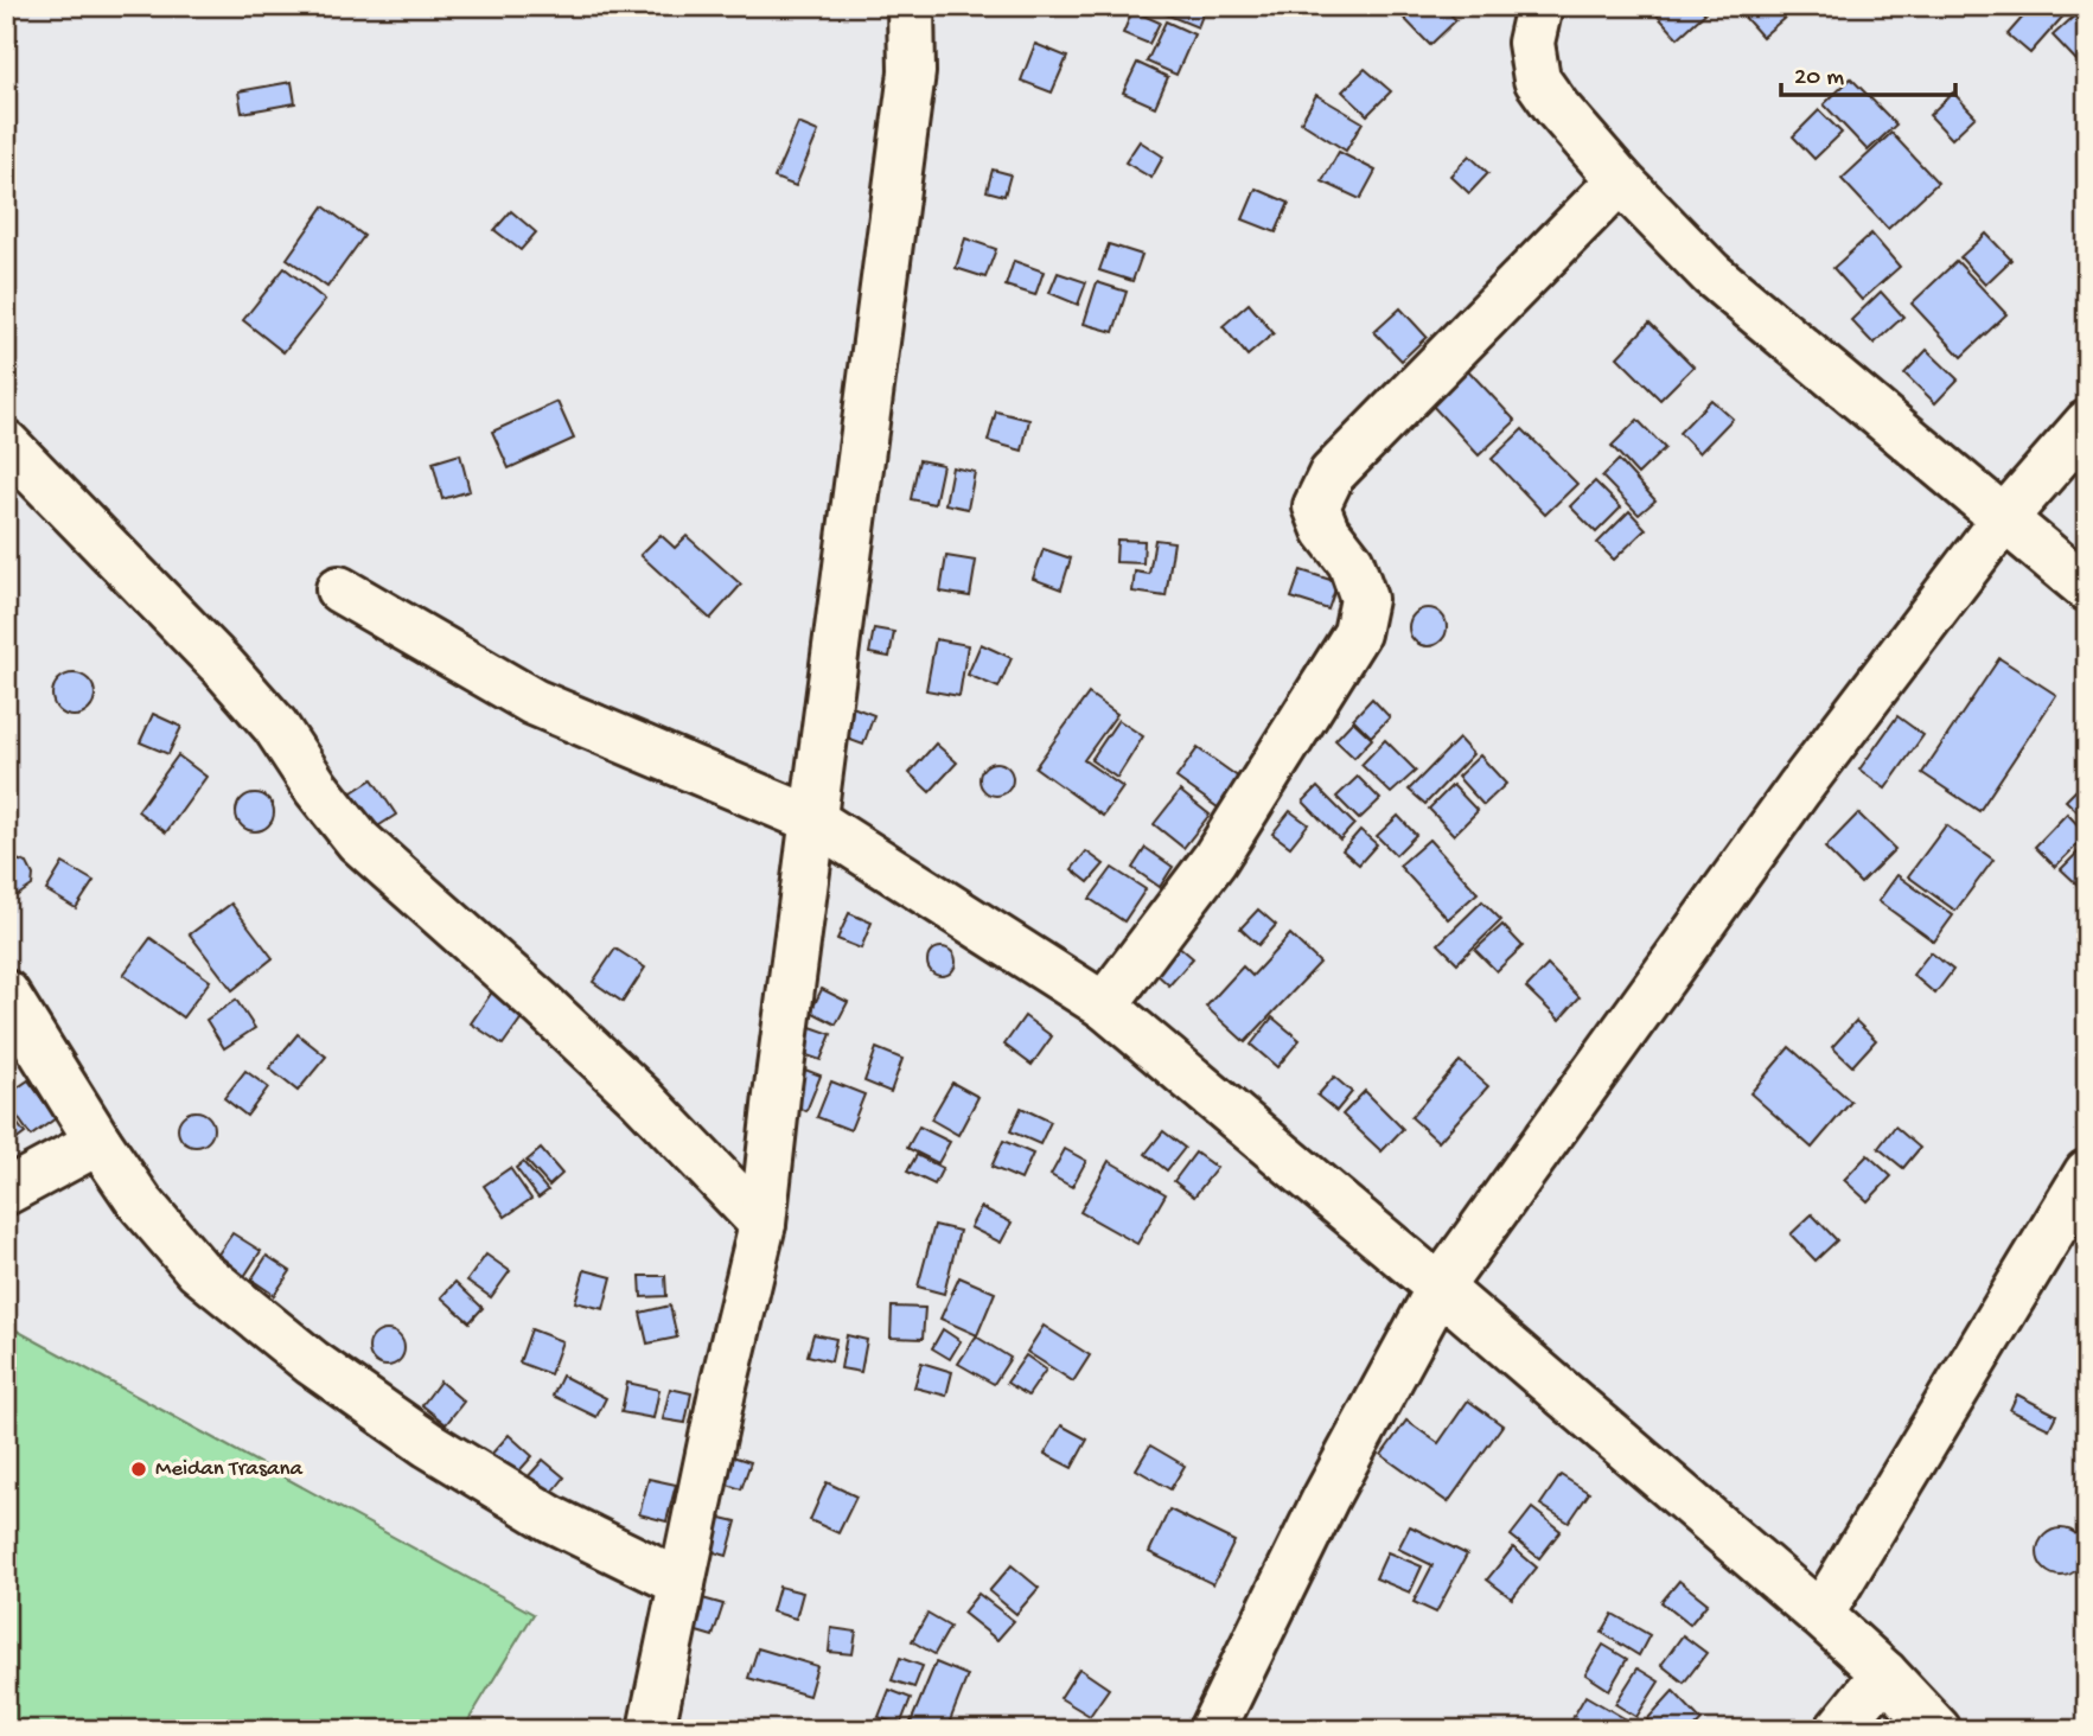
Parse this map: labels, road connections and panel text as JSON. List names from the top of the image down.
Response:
{
  "places": ["Meidan Trasana"],
  "scale_bar": "20 m"
}
